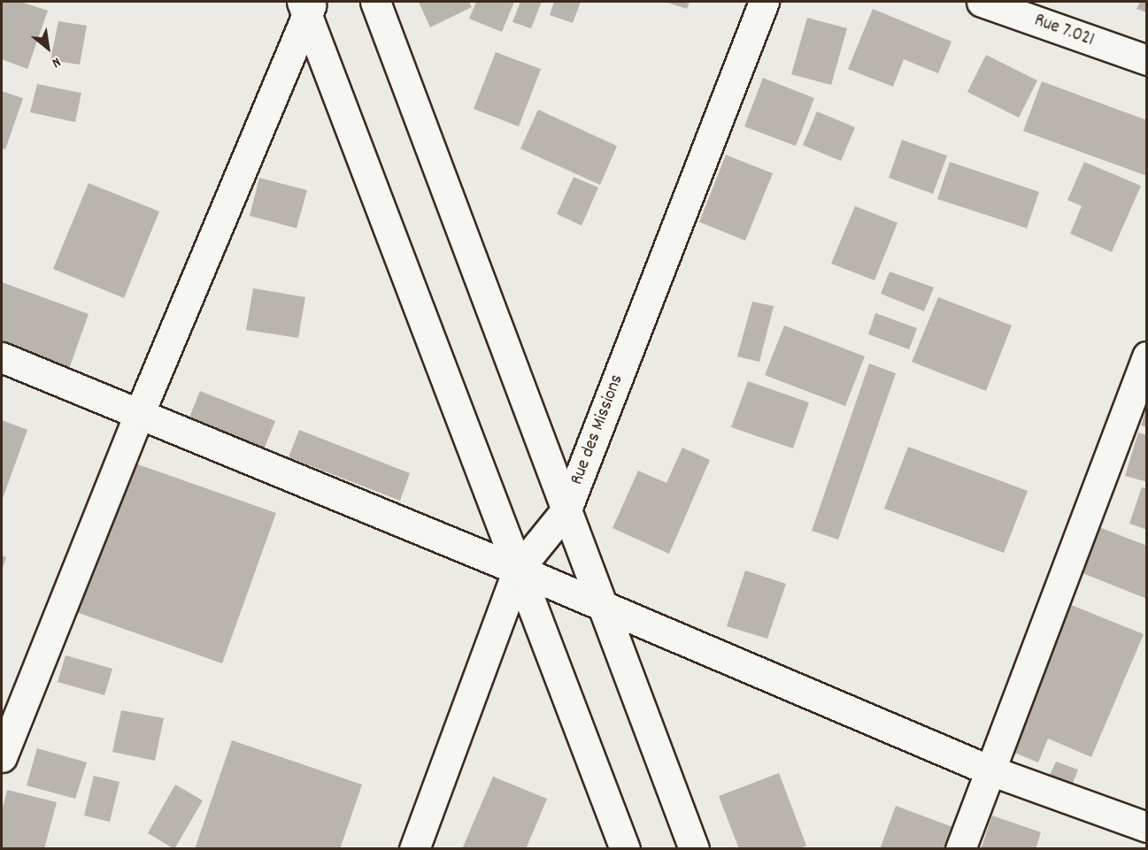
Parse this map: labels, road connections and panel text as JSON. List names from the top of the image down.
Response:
{
  "streets": {
    "street": ["Rue 7.021", "Rue des Missions"]
  },
  "north": "bottom right"
}
